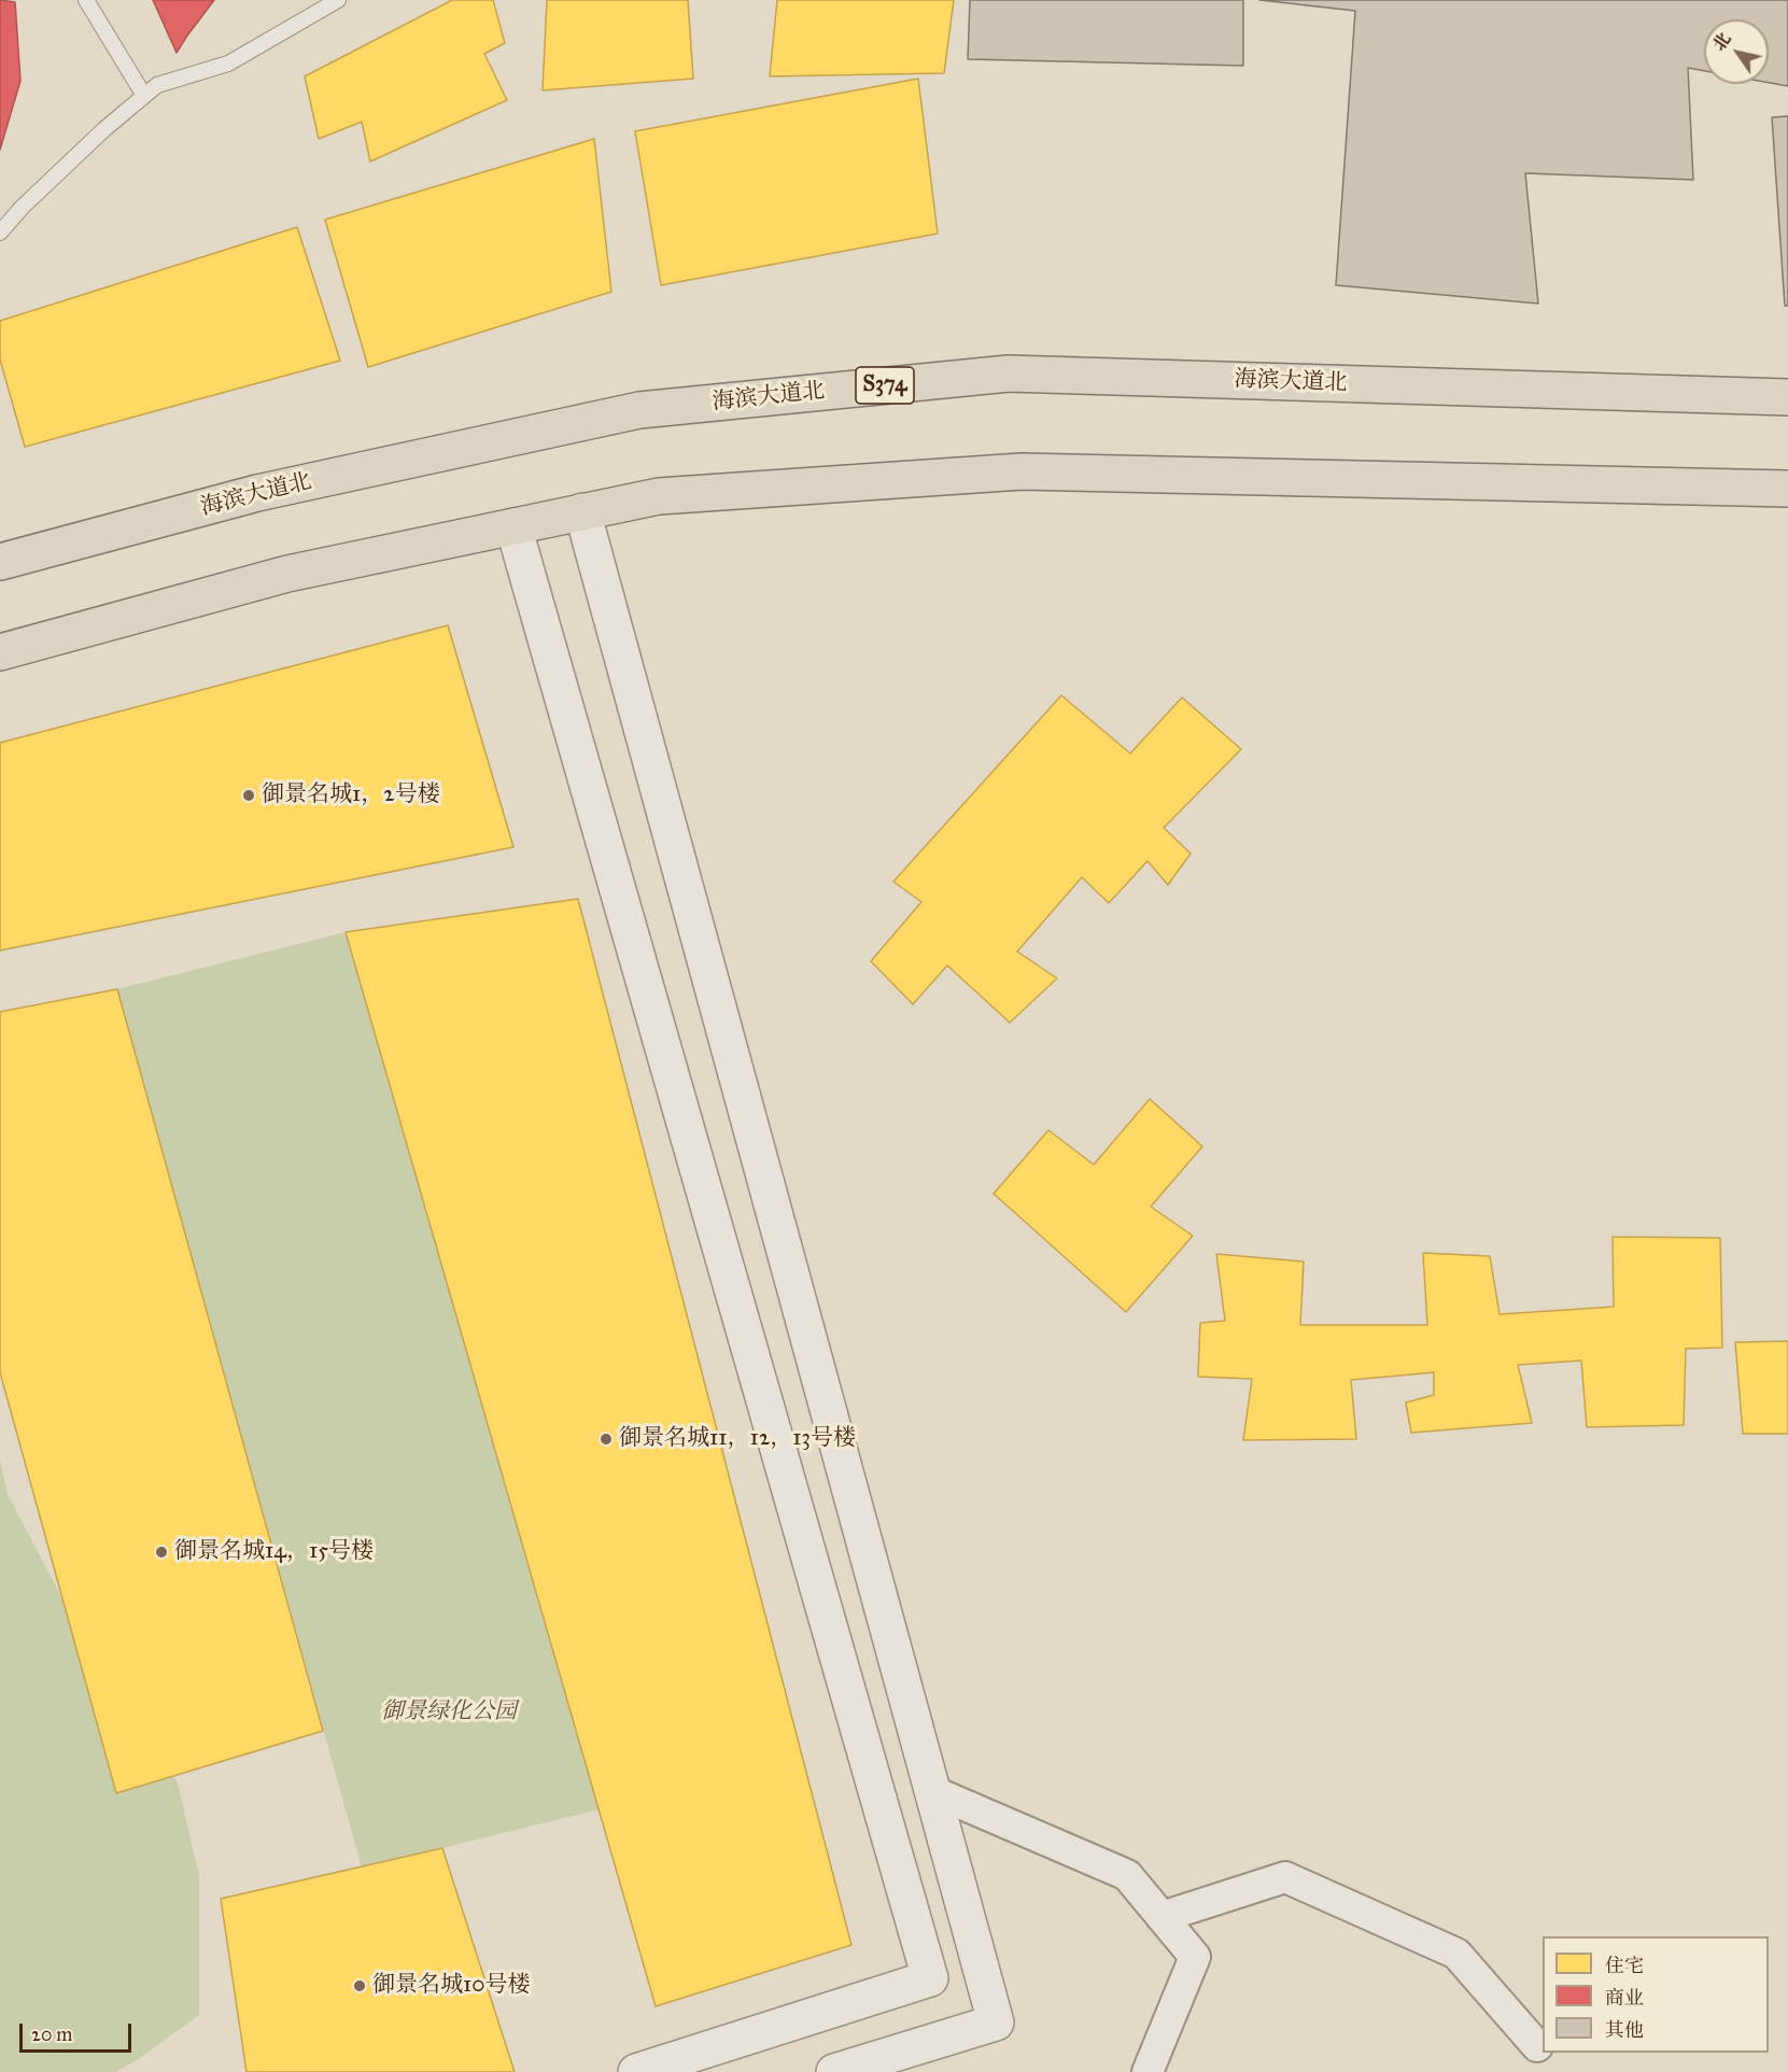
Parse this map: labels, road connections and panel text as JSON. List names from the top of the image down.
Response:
{
  "streets": {
    "main road": ["海滨大道北", "S374"]
  },
  "parks": ["御景绿化公园"],
  "places": [
    "御景名城1，2号楼",
    "御景名城11，12，13号楼",
    "御景名城14，15号楼",
    "御景名城10号楼"
  ],
  "legend": ["住宅", "商业", "其他"],
  "scale_bar": "20 m",
  "north": "top left"
}
